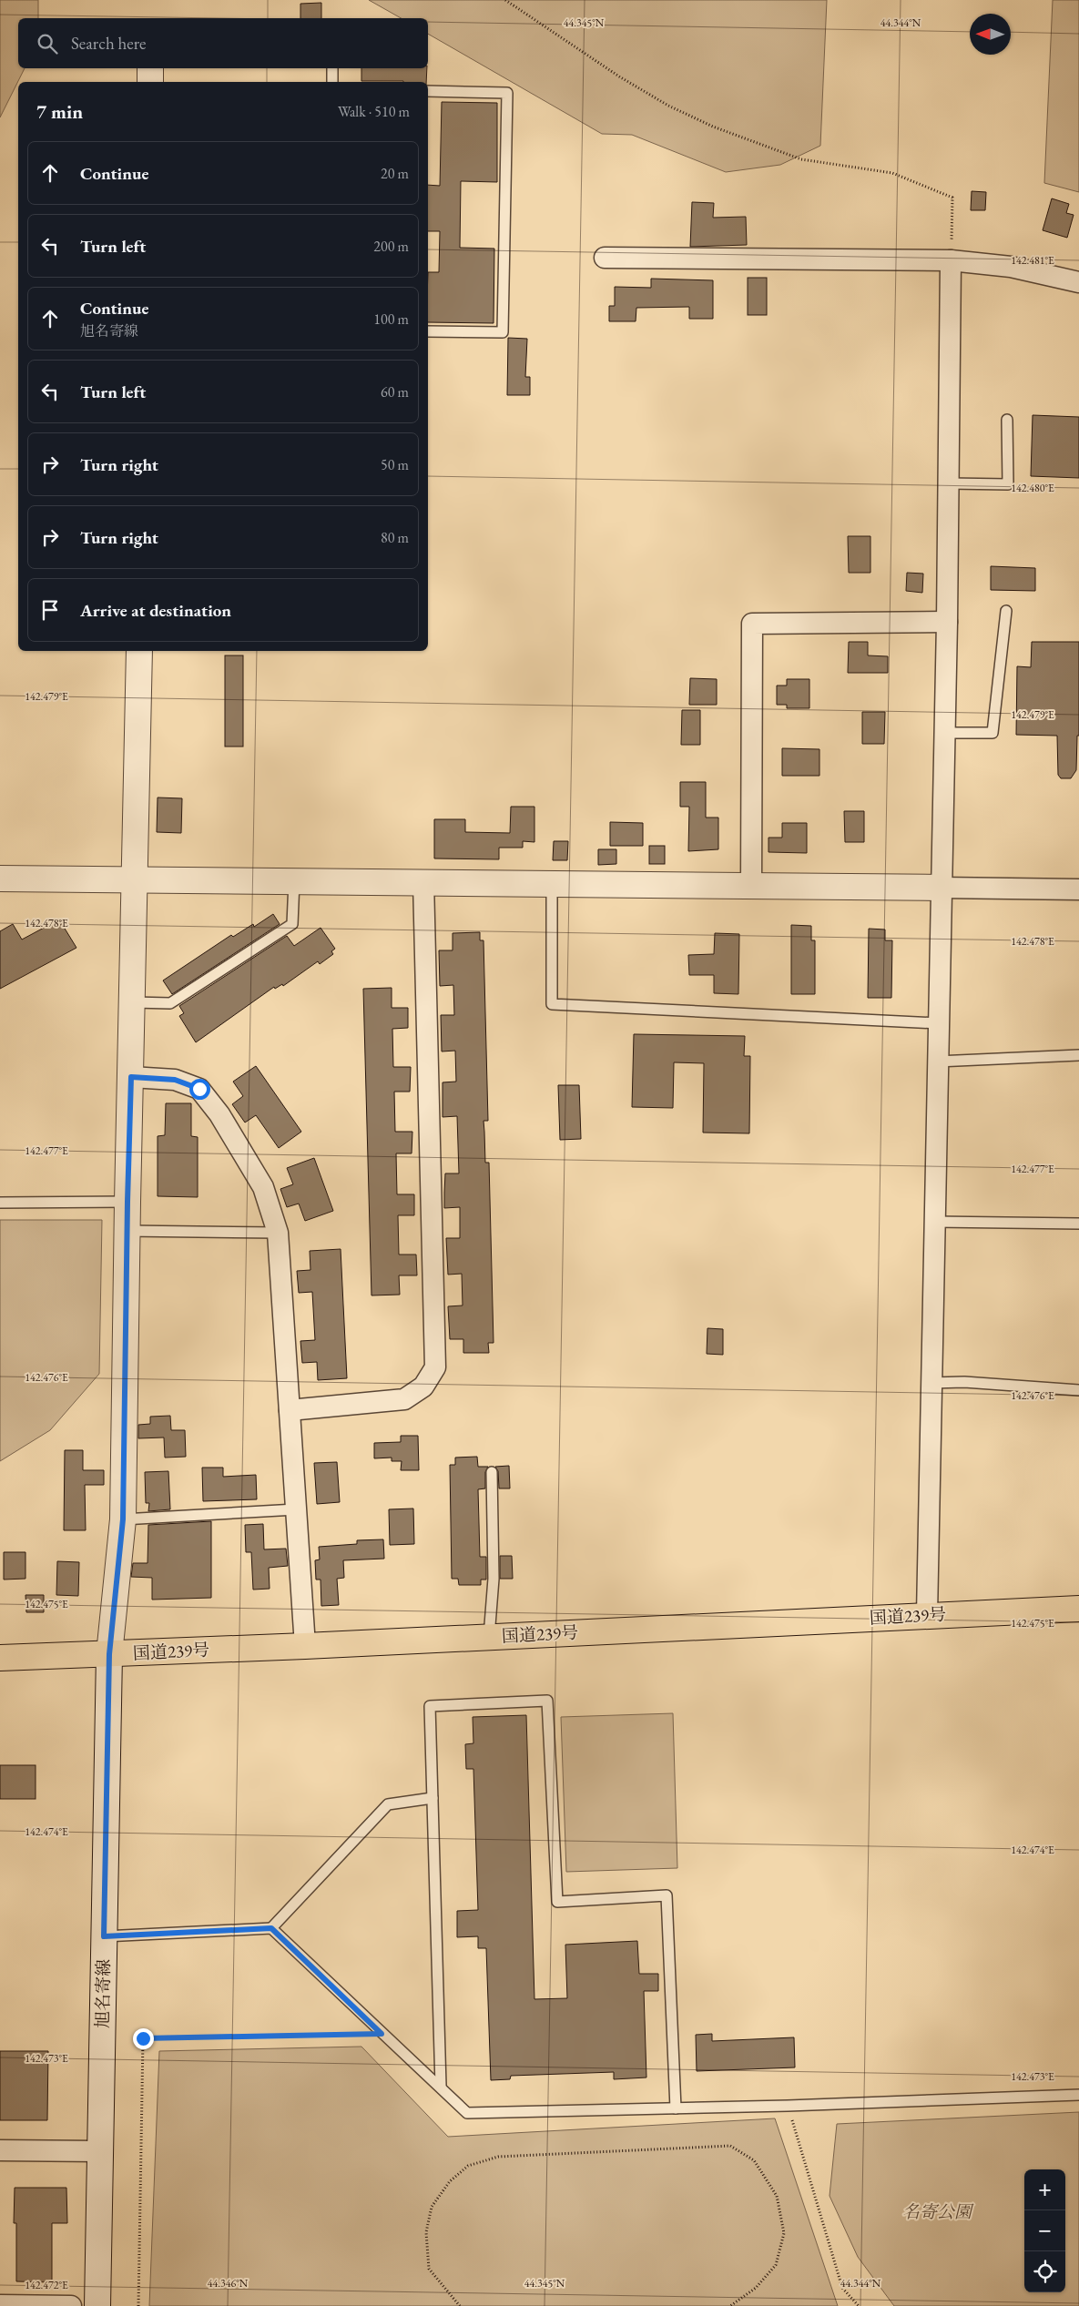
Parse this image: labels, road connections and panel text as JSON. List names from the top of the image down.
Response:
{
  "streets": {
    "highway": ["国道239号"],
    "street": ["旭名寄線"]
  },
  "crossings": [
    ["国道239号", "旭名寄線"]
  ],
  "parks": ["名寄公園"],
  "north": "left",
  "page": {
    "search": "Search here",
    "heading": ["7 min", "Walk · 510 m"],
    "list": [
      ["Continue", "20 m"],
      ["Turn left", "200 m"],
      ["Continue", "旭名寄線", "100 m"],
      ["Turn left", "60 m"],
      ["Turn right", "50 m"],
      ["Turn right", "80 m"],
      "Arrive at destination"
    ],
    "map_buttons": ["+", "−"]
  },
  "coordinates": [
    "44.345°N",
    "44.344°N",
    "142.481°E",
    "142.480°E",
    "142.479°E",
    "142.478°E",
    "142.477°E",
    "142.476°E",
    "142.475°E",
    "142.474°E",
    "142.473°E",
    "44.346°N",
    "142.472°E"
  ]
}
